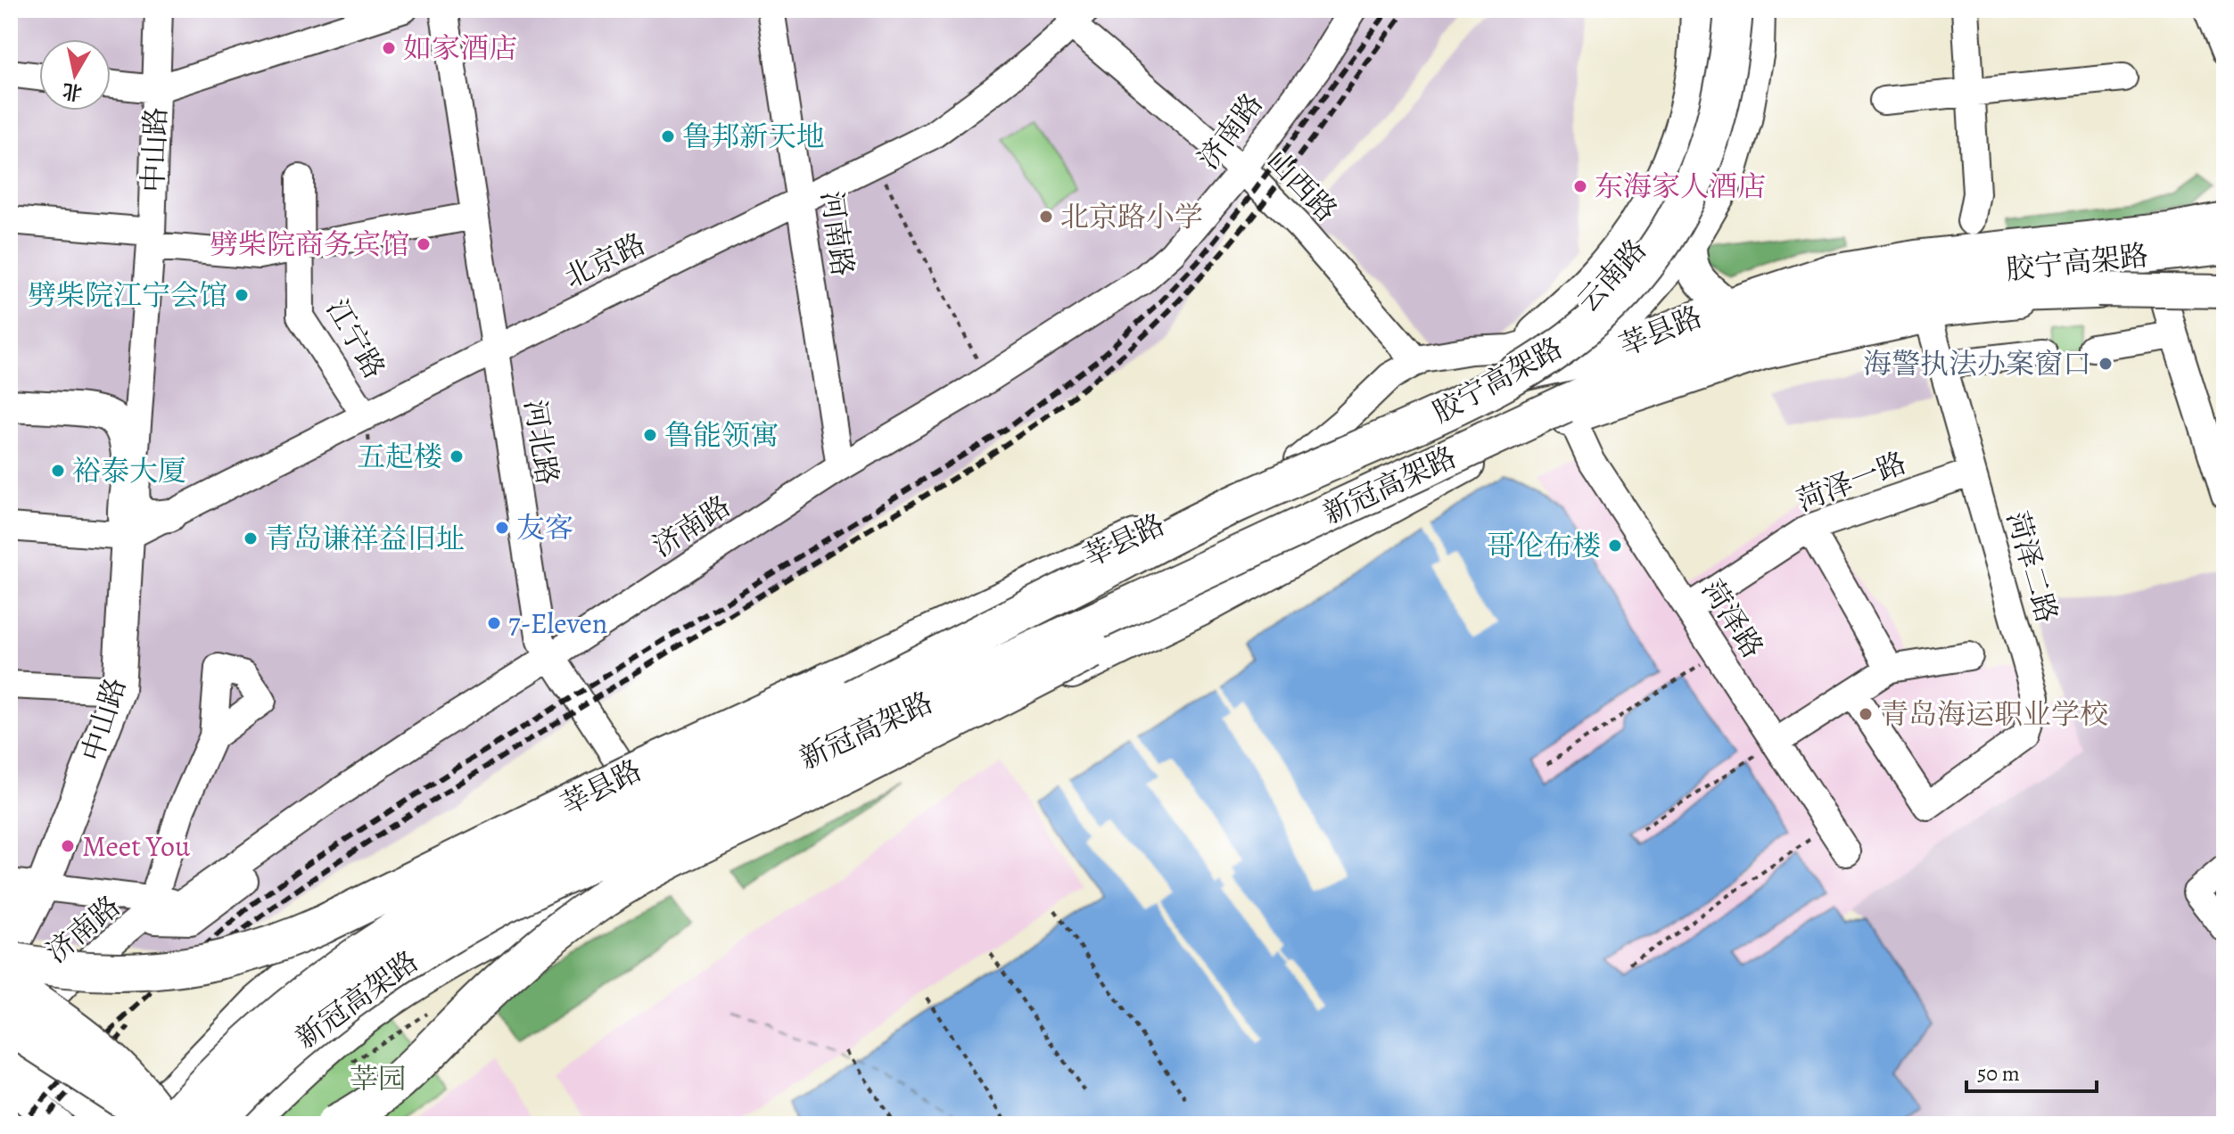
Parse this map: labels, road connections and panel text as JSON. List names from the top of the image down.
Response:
{
  "streets": {
    "highway": ["胶宁高架路", "新冠高架路"],
    "main road": ["中山路", "云南路", "莘县路"],
    "street": [
      "济南路",
      "山西路",
      "河南路",
      "北京路",
      "江宁路",
      "河北路",
      "菏泽一路",
      "菏泽二路",
      "菏泽路"
    ]
  },
  "crossings": [
    ["济南路", "山西路"],
    ["济南路", "河南路"],
    ["济南路", "河北路"],
    ["中山路", "北京路"],
    ["山西路", "北京路"],
    ["河南路", "北京路"],
    ["北京路", "江宁路"],
    ["北京路", "河北路"],
    ["胶宁高架路", "莘县路"],
    ["胶宁高架路", "新冠高架路"],
    ["胶宁高架路", "菏泽路"],
    ["云南路", "莘县路"],
    ["莘县路", "河北路"],
    ["莘县路", "新冠高架路"],
    ["莘县路", "菏泽二路"],
    ["莘县路", "菏泽路"],
    ["菏泽一路", "菏泽二路"],
    ["菏泽一路", "菏泽路"],
    ["新冠高架路", "菏泽路"]
  ],
  "parks": ["莘园"],
  "places": [
    "如家酒店",
    "鲁邦新天地",
    "东海家人酒店",
    "北京路小学",
    "劈柴院商务宾馆",
    "劈柴院江宁会馆",
    "海警执法办案窗口",
    "鲁能领寓",
    "五起楼",
    "裕泰大厦",
    "友客",
    "青岛谦祥益旧址",
    "哥伦布楼",
    "7-Eleven",
    "青岛海运职业学校",
    "Meet You"
  ],
  "scale_bar": "50 m",
  "north": "bottom"
}
